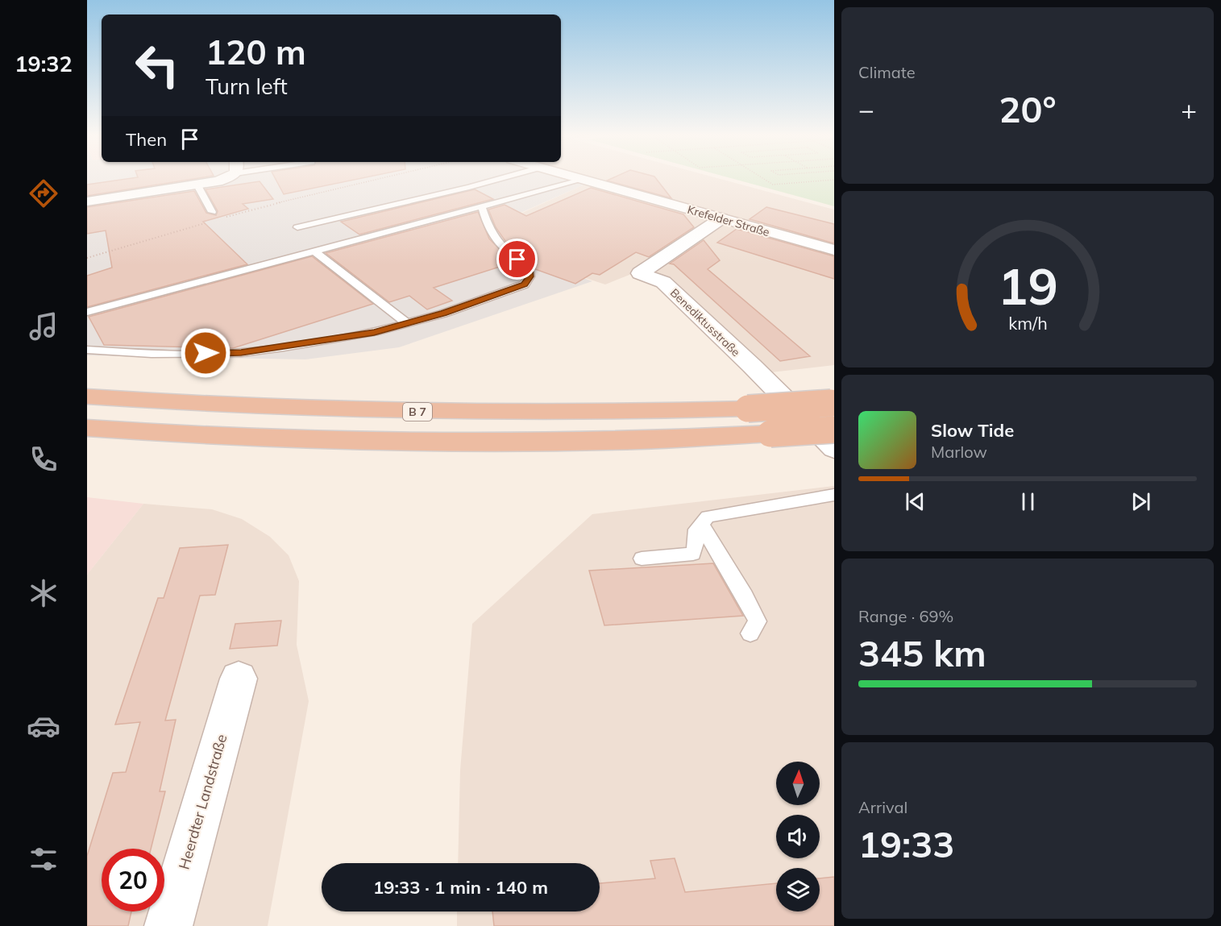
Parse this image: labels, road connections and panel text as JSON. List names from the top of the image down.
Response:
{
  "streets": {
    "highway": ["B 7"],
    "street": ["Krefelder Straße", "Benediktusstraße", "Heerdter Landstraße"]
  },
  "crossings": [
    ["Krefelder Straße", "Benediktusstraße"]
  ],
  "north": "top",
  "page": {
    "tabs": "19:32",
    "tile": [
      "Climate",
      ["Range · 69%", "345 km"],
      ["Arrival", "19:33"]
    ],
    "turn": ["120 m", "Turn left"],
    "heat": ["−", "20°", "+"],
    "then": "Then",
    "song": ["Slow Tide", "Marlow"],
    "limit": "20",
    "trip": "19:33 · 1 min · 140 m",
    "gauge": ["19", "km/h"]
  }
}
